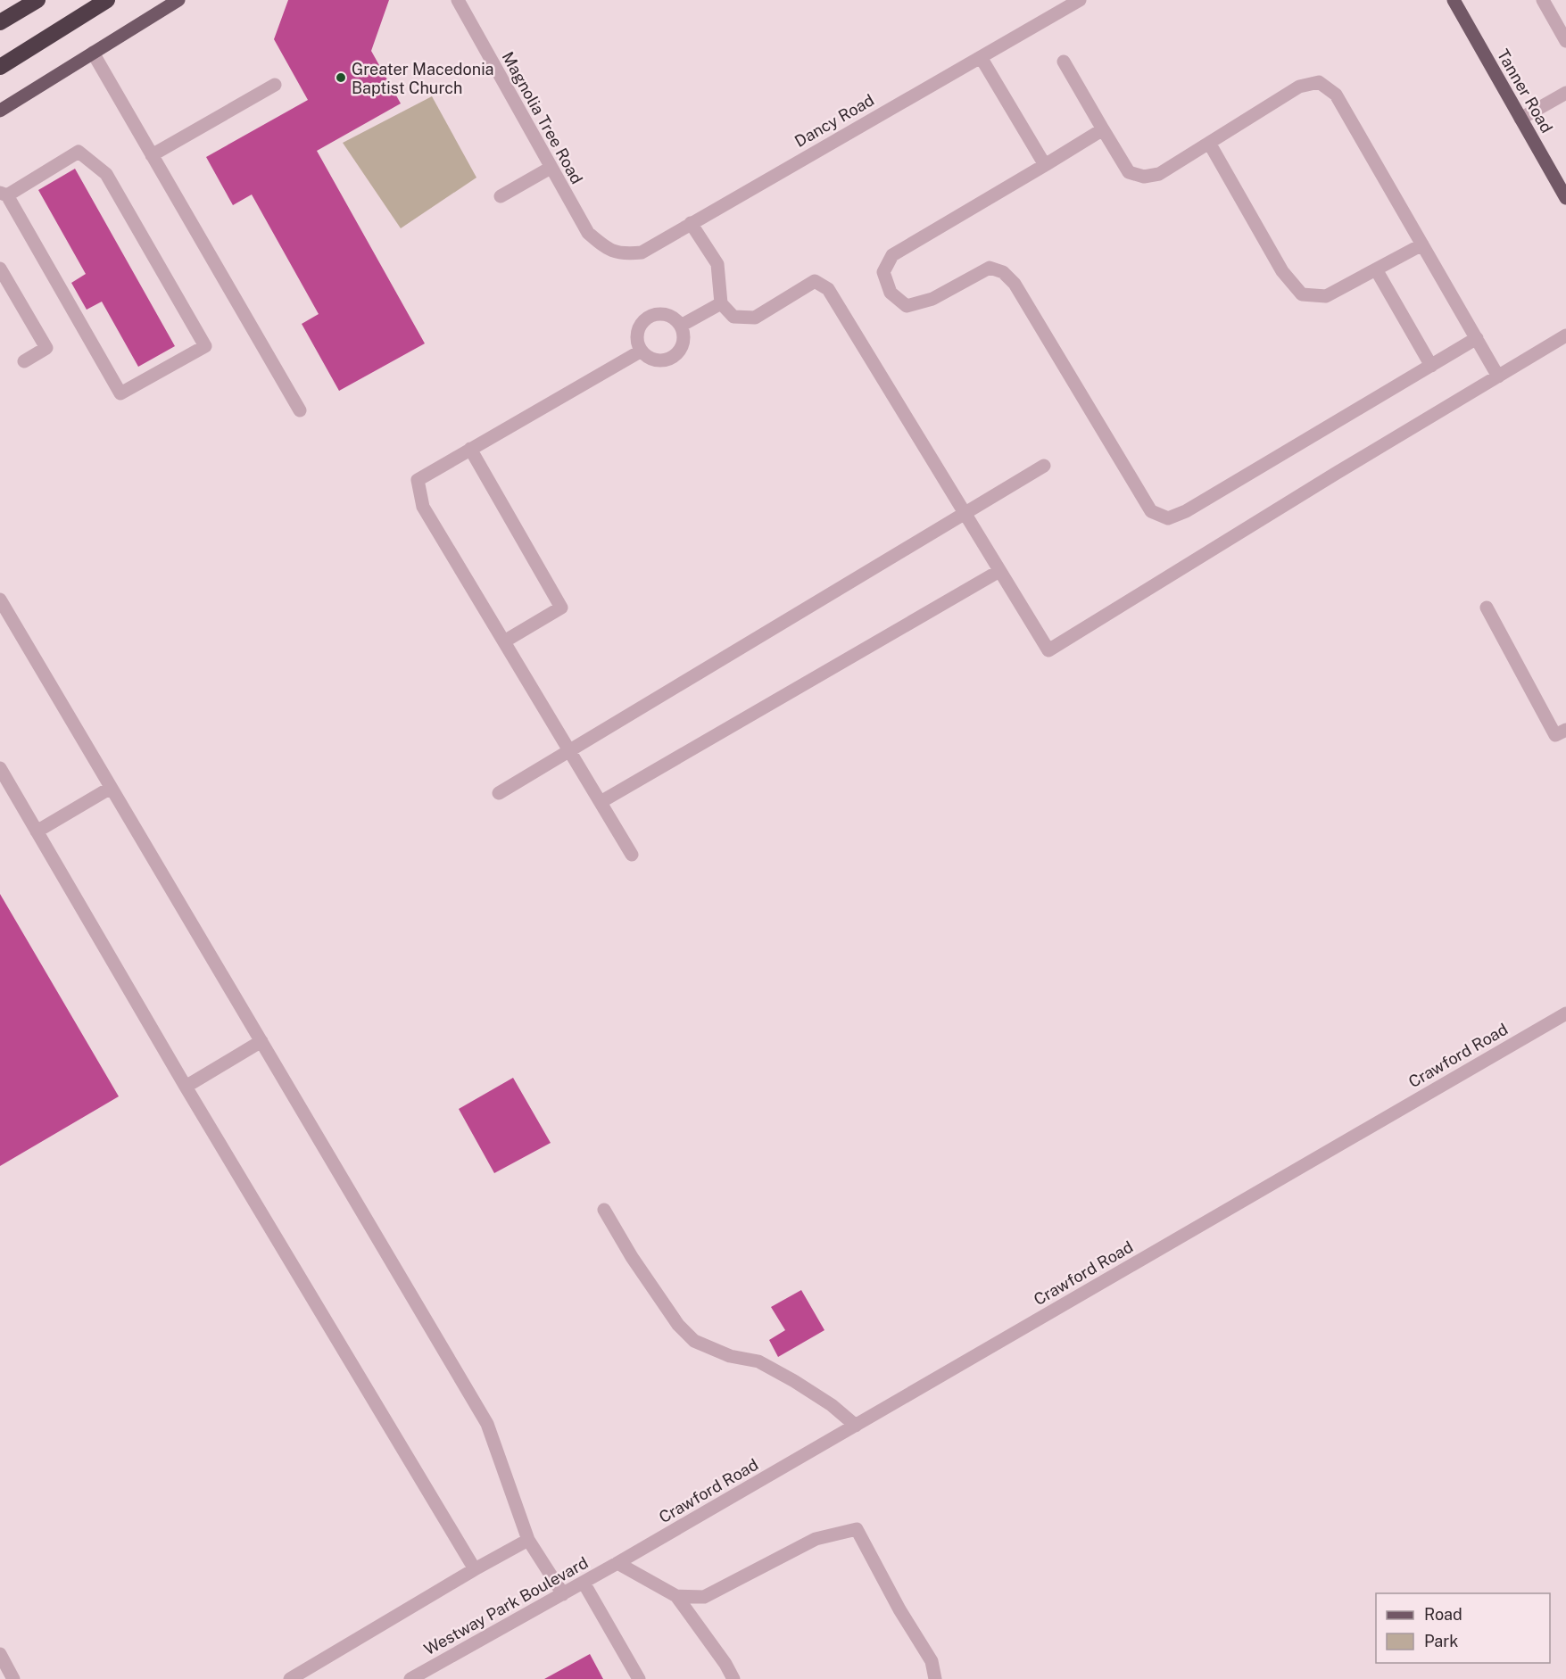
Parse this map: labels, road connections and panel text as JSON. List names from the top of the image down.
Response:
{
  "streets": {
    "main road": ["Tanner Road"],
    "street": [
      "Magnolia Tree Road",
      "Dancy Road",
      "Crawford Road",
      "Westway Park Boulevard"
    ]
  },
  "crossings": [
    ["Magnolia Tree Road", "Dancy Road"],
    ["Crawford Road", "Westway Park Boulevard"]
  ],
  "places": ["Greater Macedonia Baptist Church"],
  "legend": ["Road", "Park"]
}
